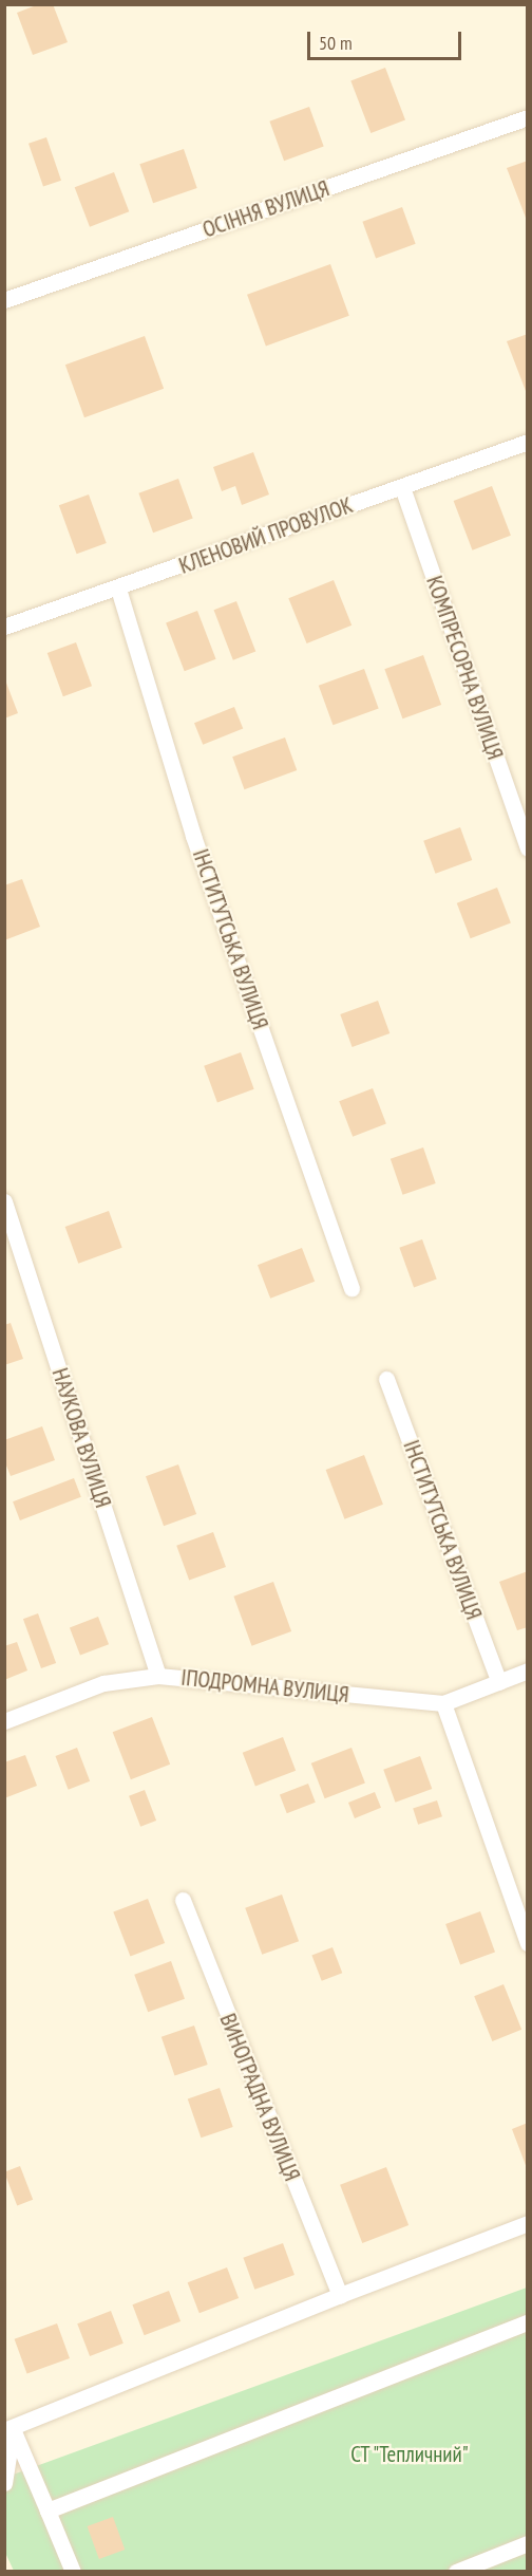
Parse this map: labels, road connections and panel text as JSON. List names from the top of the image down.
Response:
{
  "streets": {
    "street": [
      "ОСІННЯ ВУЛИЦЯ",
      "КЛЕНОВИЙ ПРОВУЛОК",
      "КОМПРЕСОРНА ВУЛИЦЯ",
      "ІНСТИТУТСЬКА ВУЛИЦЯ",
      "НАУКОВА ВУЛИЦЯ",
      "ІПОДРОМНА ВУЛИЦЯ",
      "ВИНОГРАДНА ВУЛИЦЯ"
    ]
  },
  "crossings": [
    ["КЛЕНОВИЙ ПРОВУЛОК", "КОМПРЕСОРНА ВУЛИЦЯ"],
    ["КЛЕНОВИЙ ПРОВУЛОК", "ІНСТИТУТСЬКА ВУЛИЦЯ"],
    ["ІНСТИТУТСЬКА ВУЛИЦЯ", "ІПОДРОМНА ВУЛИЦЯ"],
    ["НАУКОВА ВУЛИЦЯ", "ІПОДРОМНА ВУЛИЦЯ"]
  ],
  "parks": ["СТ \"Тепличний\""],
  "scale_bar": "50 m"
}
